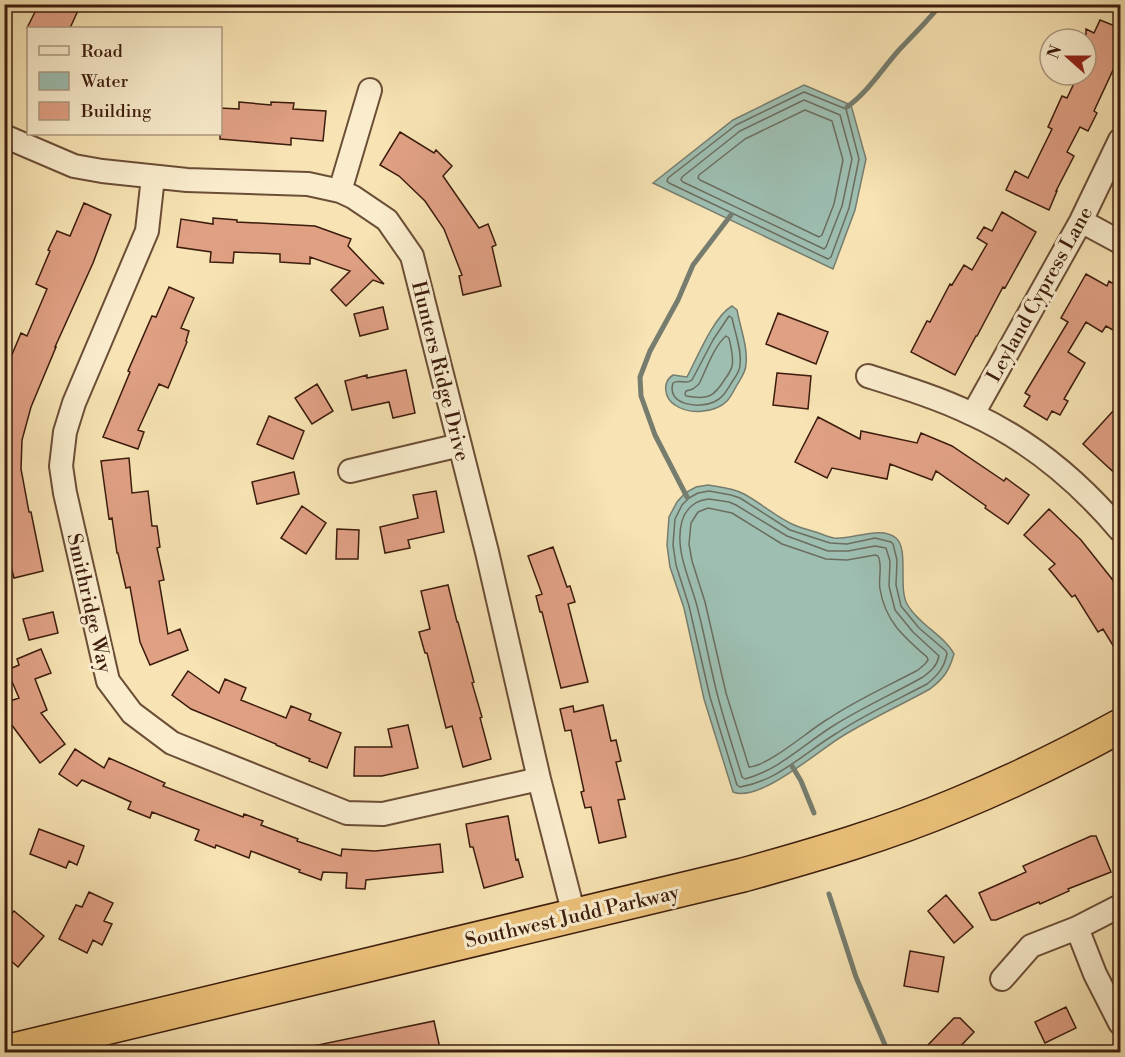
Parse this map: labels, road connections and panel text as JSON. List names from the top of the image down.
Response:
{
  "streets": {
    "highway": ["Southwest Judd Parkway"],
    "street": ["Leyland Cypress Lane", "Hunters Ridge Drive", "Smithridge Way"]
  },
  "crossings": [
    ["Hunters Ridge Drive", "Smithridge Way"],
    ["Hunters Ridge Drive", "Southwest Judd Parkway"]
  ],
  "legend": ["Road", "Water", "Building"],
  "north": "left"
}
